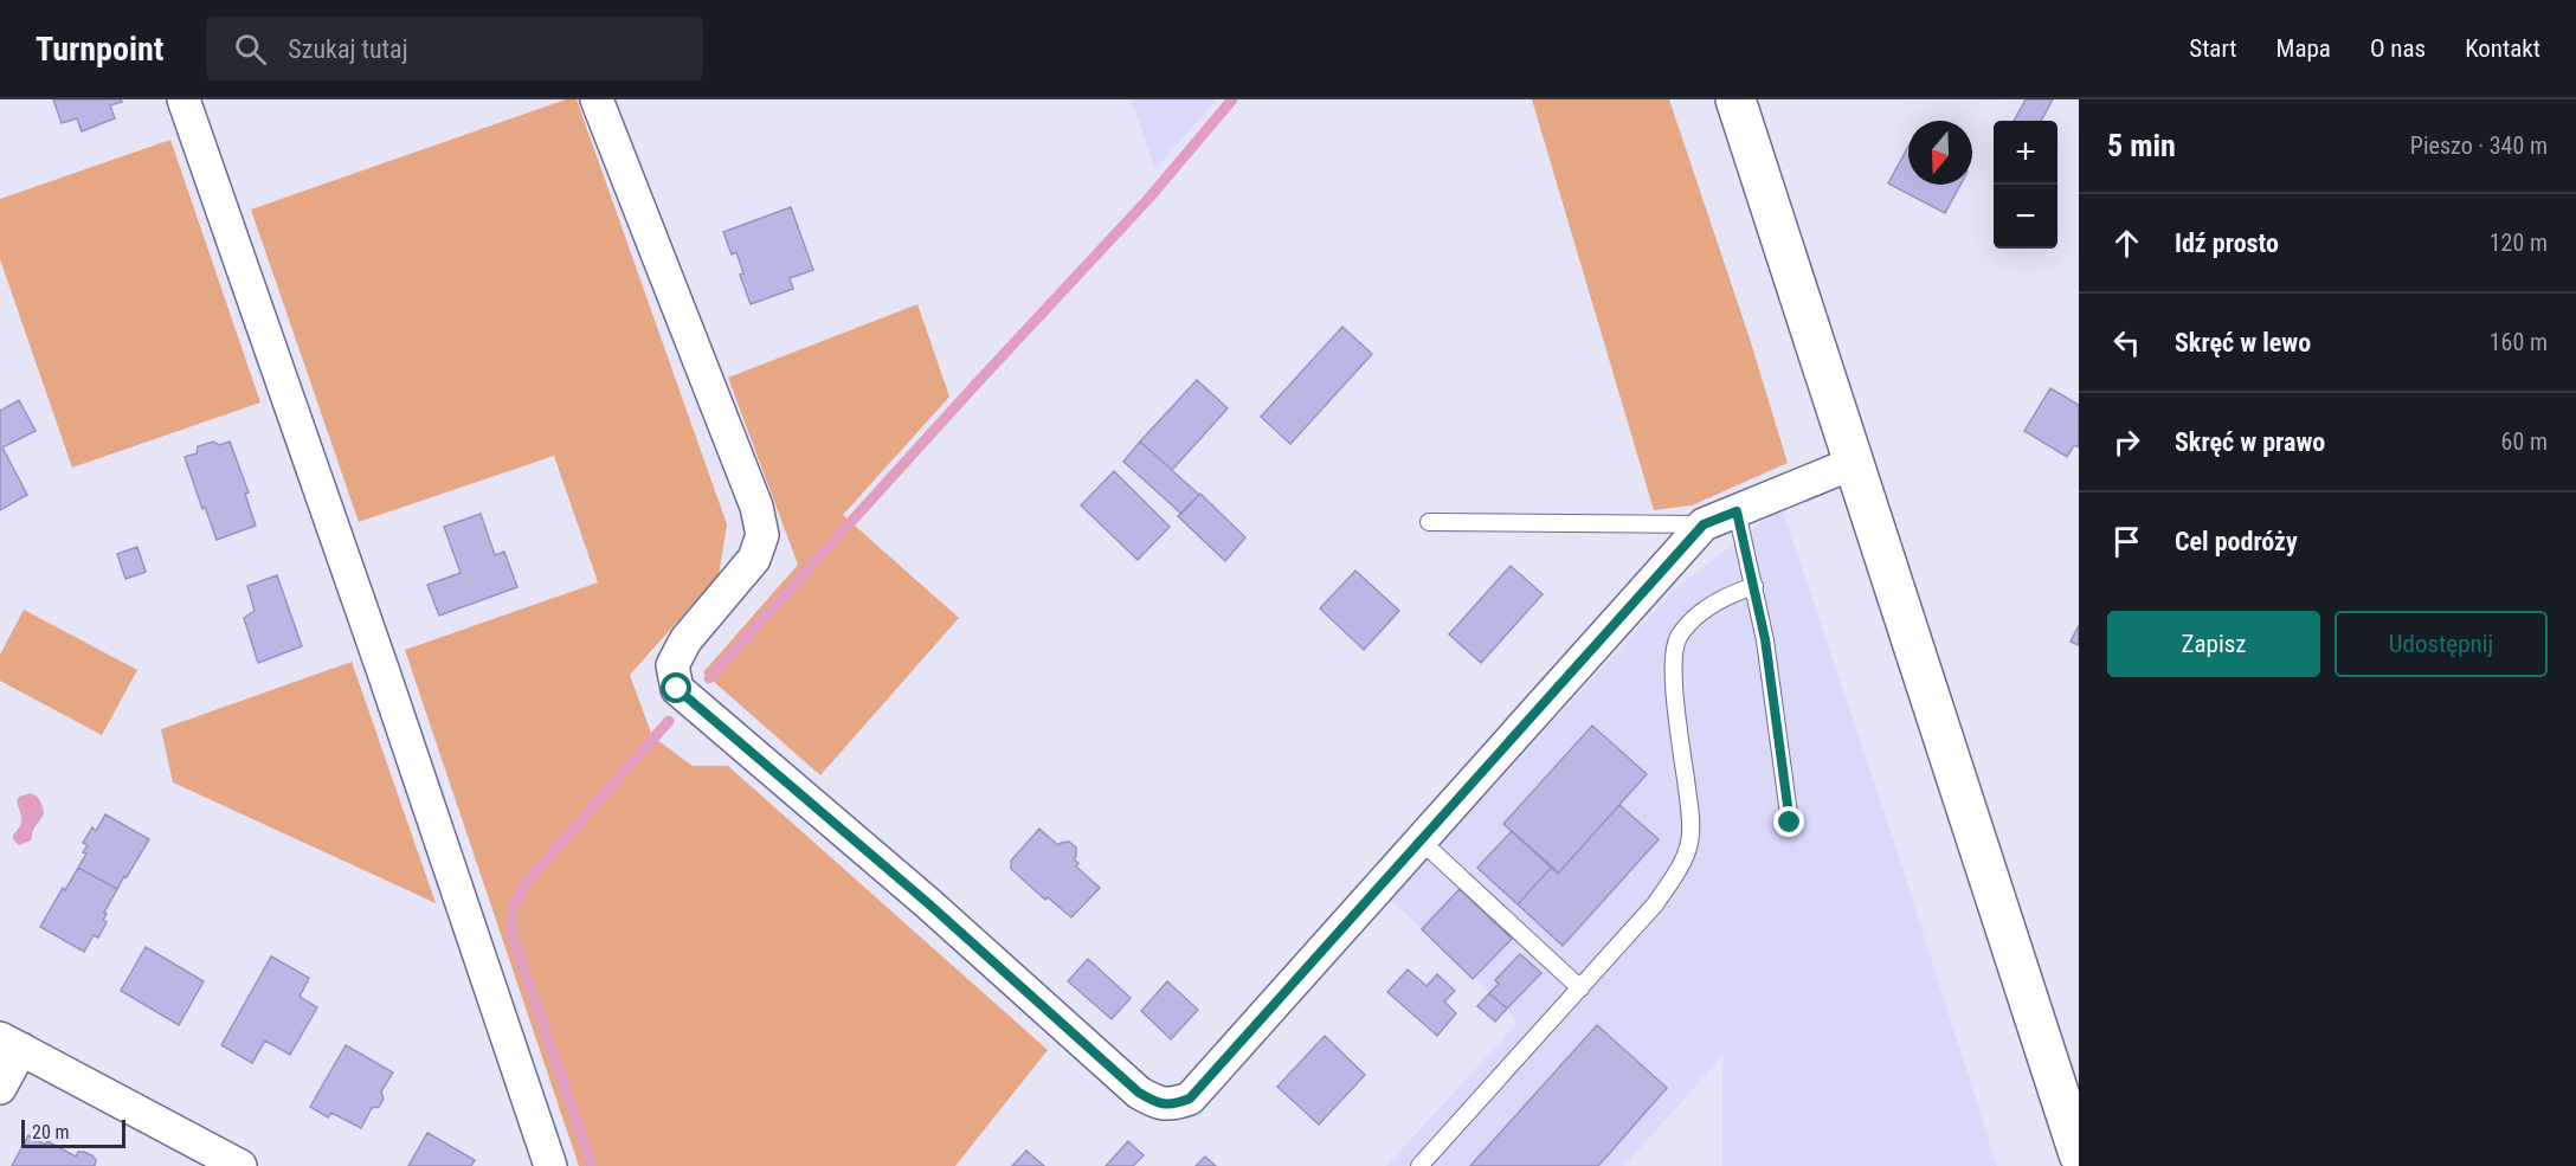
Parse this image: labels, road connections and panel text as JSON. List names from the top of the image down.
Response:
{
  "scale_bar": "20 m",
  "north": "bottom",
  "page": {
    "header": "Turnpoint",
    "search": "Szukaj tutaj",
    "nav": [
      "Start",
      "Mapa",
      "O nas",
      "Kontakt"
    ],
    "heading": ["5 min", "Pieszo · 340 m"],
    "map_buttons": ["+", "−"],
    "list": [
      ["Idź prosto", "120 m"],
      ["Skręć w lewo", "160 m"],
      ["Skręć w prawo", "60 m"],
      "Cel podróży"
    ],
    "buttons": ["Zapisz", "Udostępnij"],
    "scale": "20 m"
  }
}
